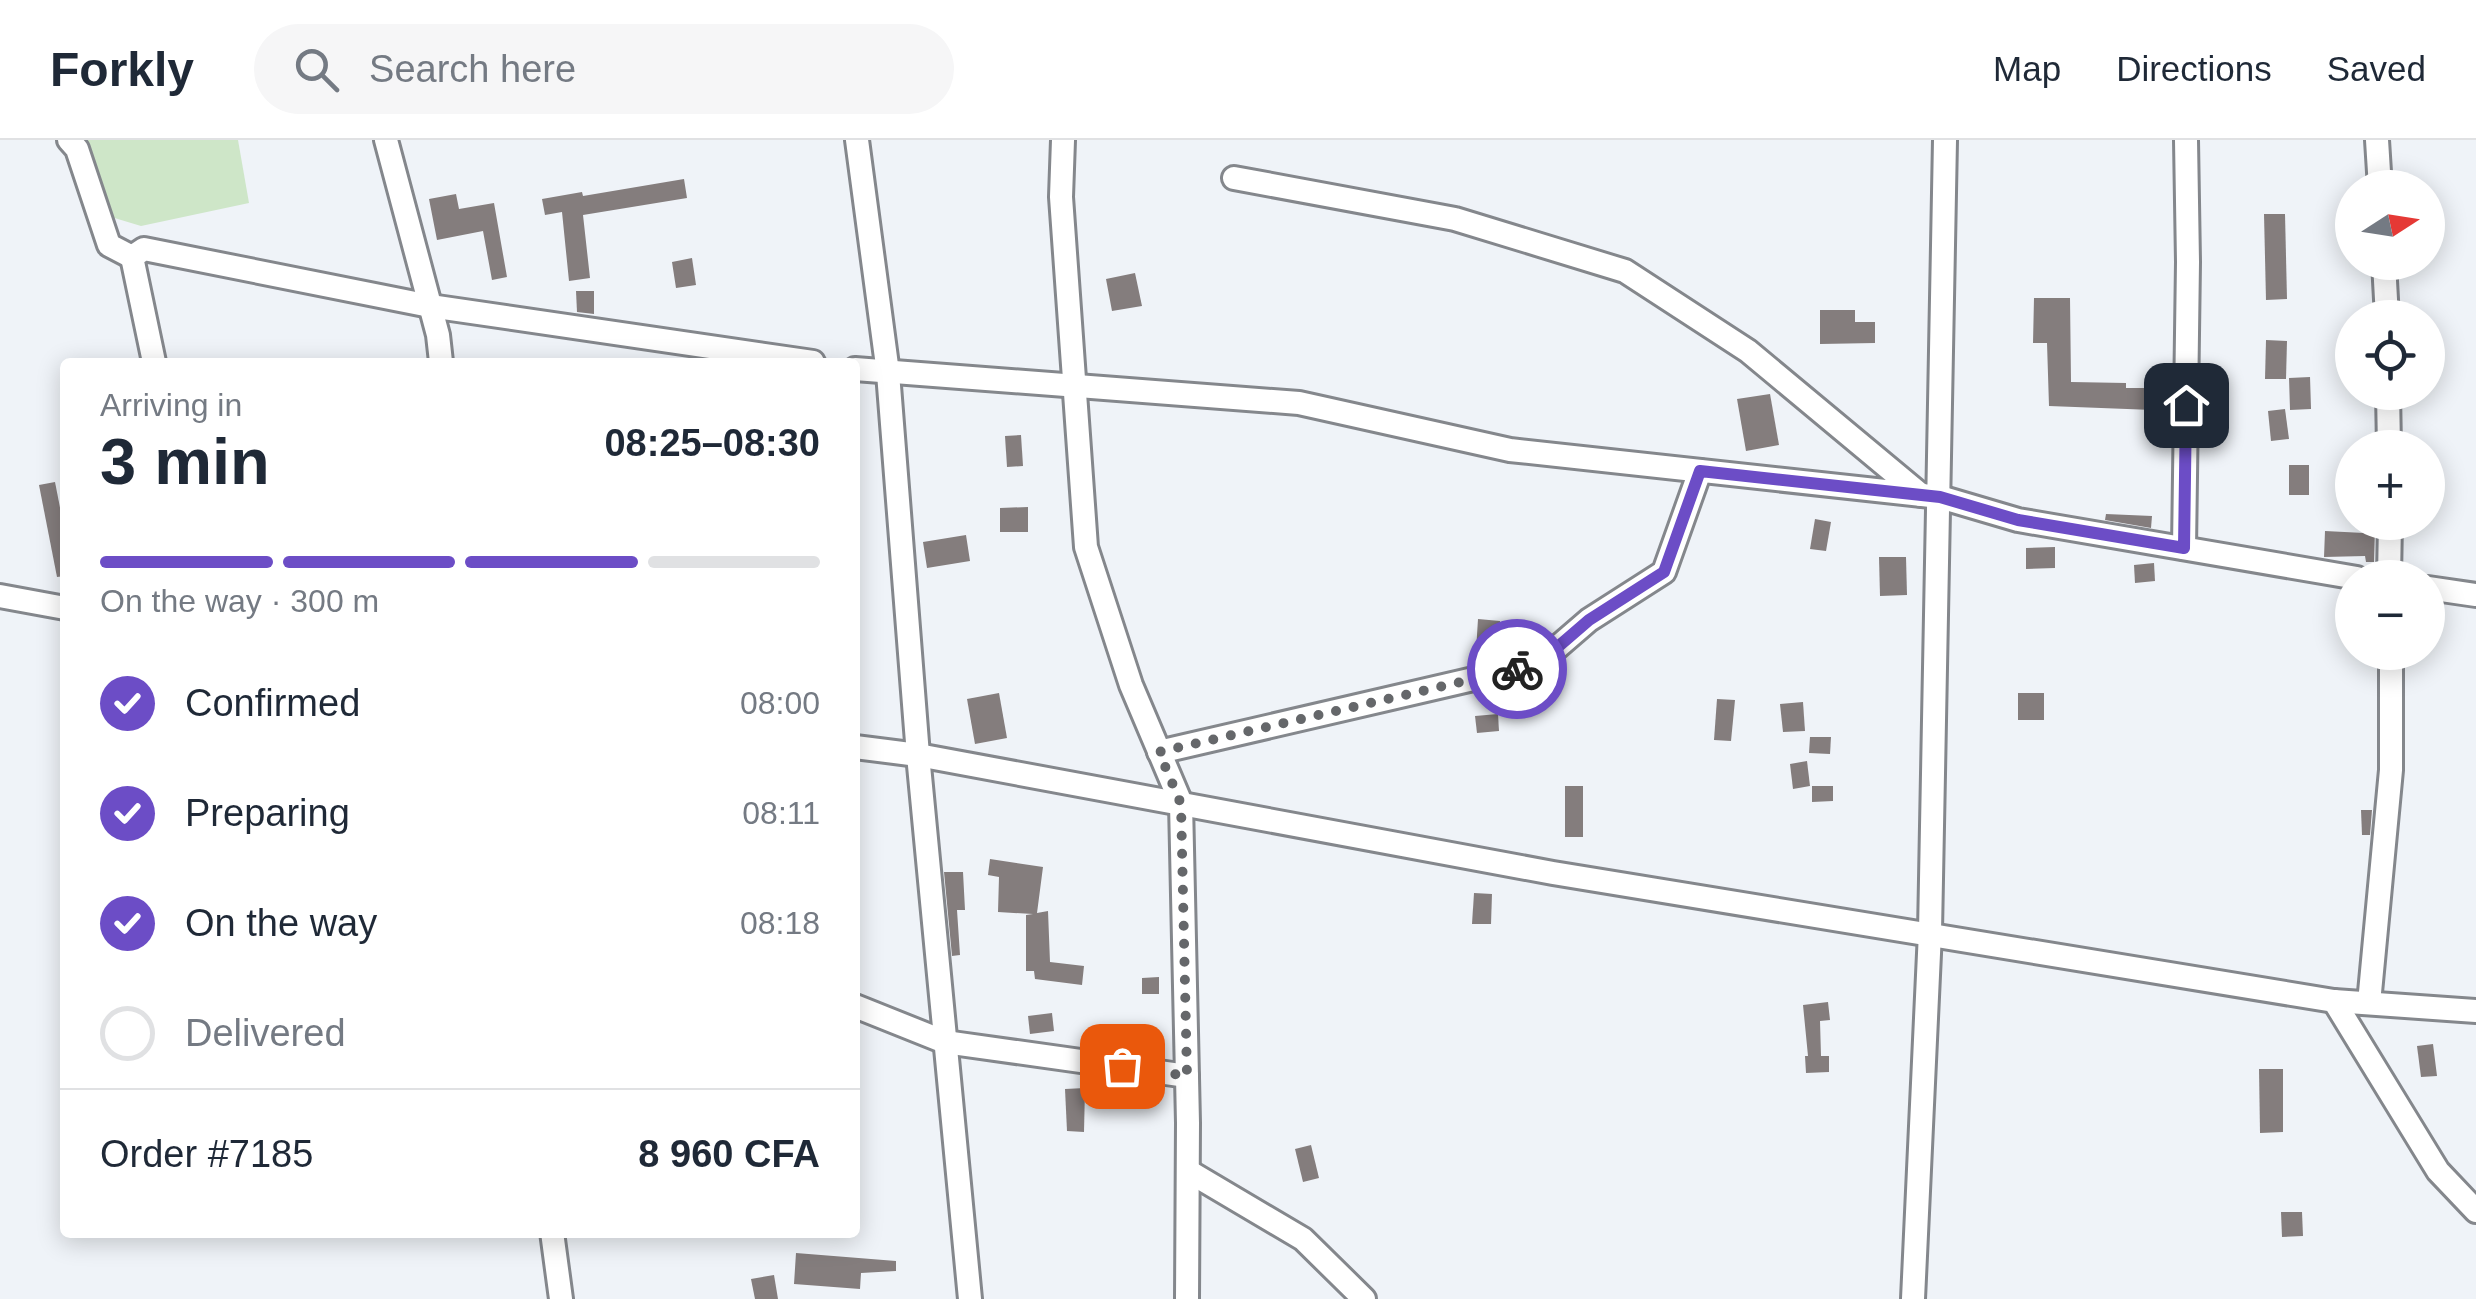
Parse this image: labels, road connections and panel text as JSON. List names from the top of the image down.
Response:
{
  "north": "right",
  "page": {
    "header": "Forkly",
    "search": "Search here",
    "nav": ["Map", "Directions", "Saved"],
    "map_buttons": ["+", "−"],
    "heading": ["3 min", "Arriving in", "08:25–08:30"],
    "panel": ["Order #7185", "8 960 CFA"],
    "bar": "On the way · 300 m",
    "list": [
      ["Confirmed", "08:00"],
      ["Preparing", "08:11"],
      ["On the way", "08:18"],
      "Delivered"
    ]
  }
}
